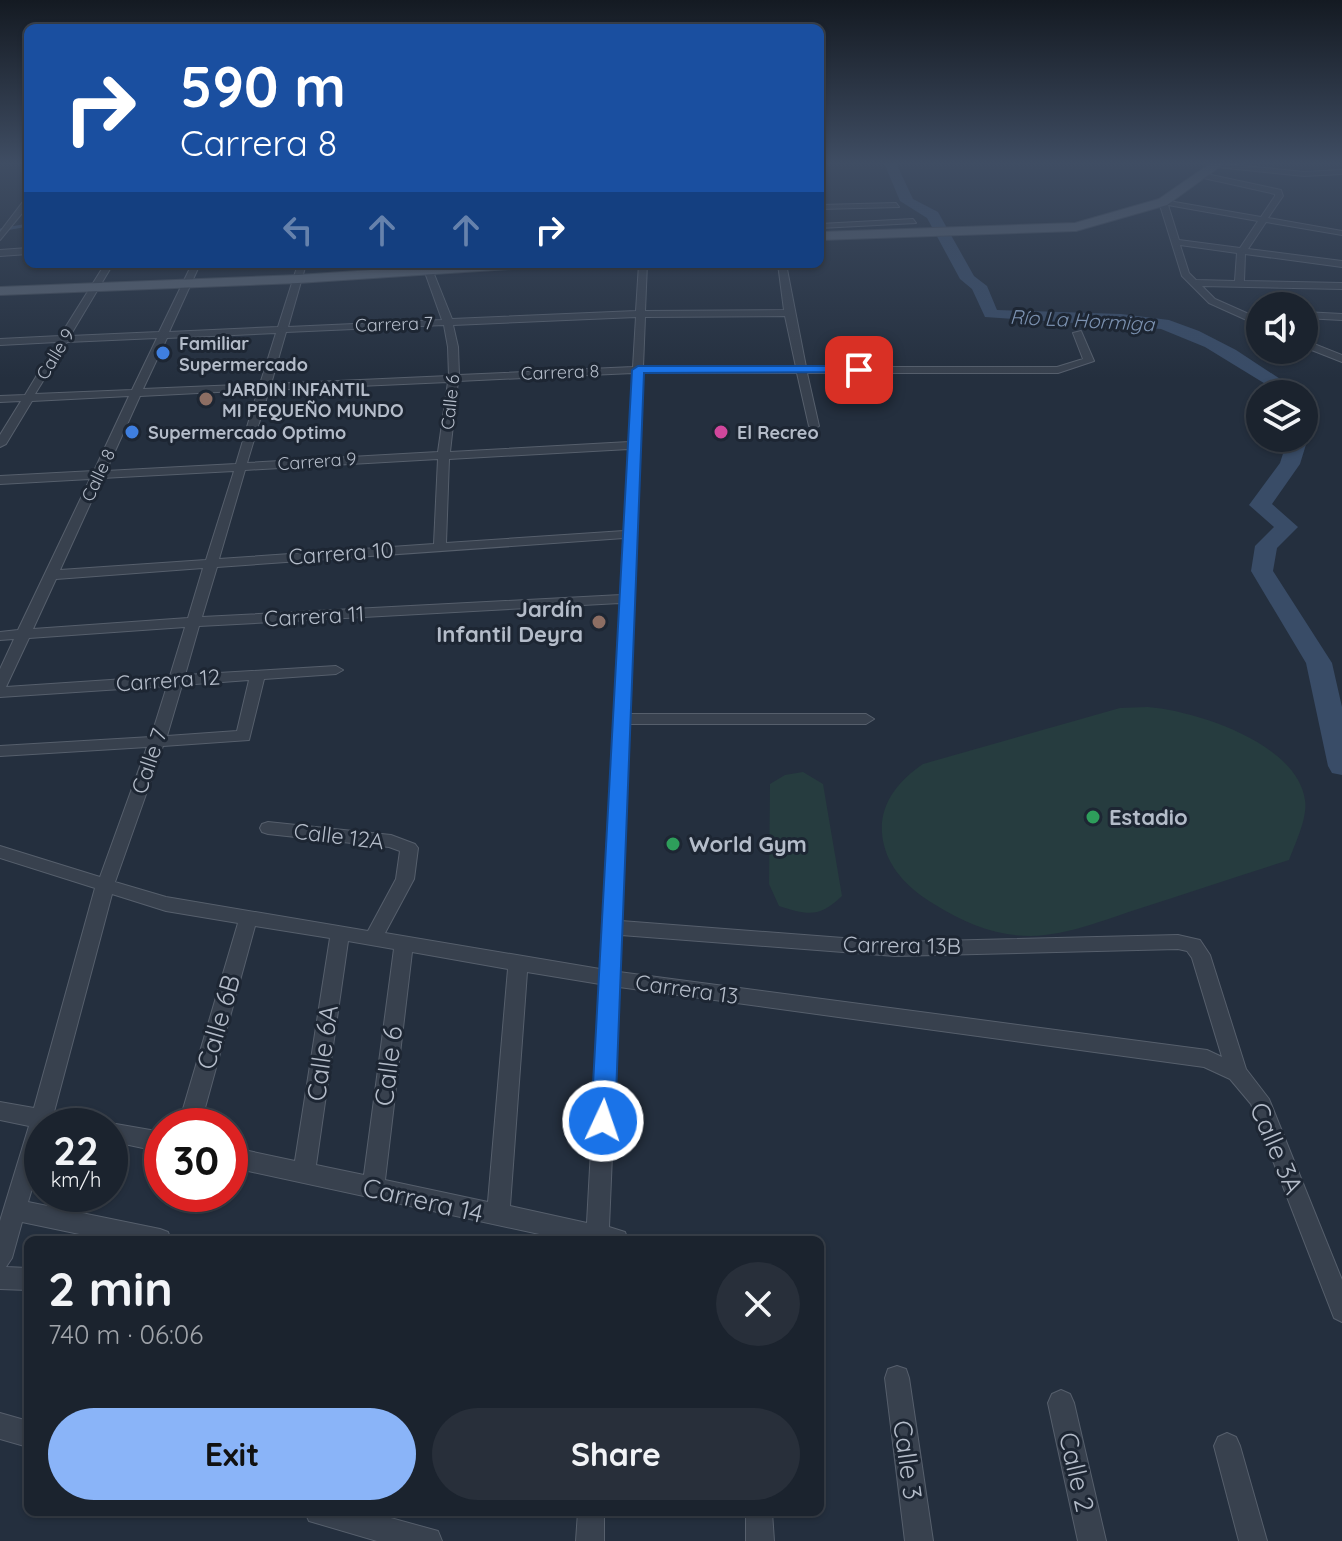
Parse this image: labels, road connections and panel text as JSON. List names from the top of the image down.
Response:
{
  "streets": {
    "street": [
      "Carrera 7",
      "Calle 9",
      "Carrera 8",
      "Calle 6",
      "Carrera 9",
      "Calle 8",
      "Carrera 10",
      "Carrera 11",
      "Carrera 12",
      "Calle 7",
      "Calle 12A",
      "Carrera 13B",
      "Carrera 13",
      "Calle 6B",
      "Calle 6A",
      "Calle 3A",
      "Carrera 14",
      "Calle 3",
      "Calle 2"
    ]
  },
  "crossings": [
    ["Carrera 7", "Calle 9"],
    ["Carrera 7", "Calle 6"],
    ["Carrera 7", "Calle 8"],
    ["Carrera 7", "Calle 7"],
    ["Calle 9", "Carrera 8"],
    ["Carrera 8", "Calle 6"],
    ["Carrera 8", "Calle 8"],
    ["Carrera 8", "Calle 7"],
    ["Calle 6", "Carrera 9"],
    ["Calle 6", "Carrera 10"],
    ["Calle 6", "Carrera 13"],
    ["Calle 6", "Carrera 14"],
    ["Carrera 9", "Calle 8"],
    ["Carrera 9", "Calle 7"],
    ["Calle 8", "Carrera 10"],
    ["Calle 8", "Carrera 11"],
    ["Carrera 10", "Calle 7"],
    ["Carrera 11", "Calle 7"],
    ["Carrera 12", "Calle 7"],
    ["Calle 7", "Carrera 13"],
    ["Calle 12A", "Carrera 13"],
    ["Carrera 13B", "Calle 3A"],
    ["Carrera 13", "Calle 6B"],
    ["Carrera 13", "Calle 6A"],
    ["Carrera 13", "Calle 3A"],
    ["Calle 6A", "Carrera 14"]
  ],
  "water": ["Río La Hormiga"],
  "places": [
    "Familiar Supermercado",
    "JARDIN INFANTIL MI PEQUEÑO MUNDO",
    "Supermercado Optimo",
    "El Recreo",
    "Jardín Infantil Deyra",
    "Estadio",
    "World Gym"
  ],
  "page": {
    "turn": ["590 m", "Carrera 8"],
    "speed": "22 km/h",
    "limit": "30",
    "heading": ["2 min", "740 m · 06:06"],
    "buttons": ["Exit", "Share"]
  }
}
